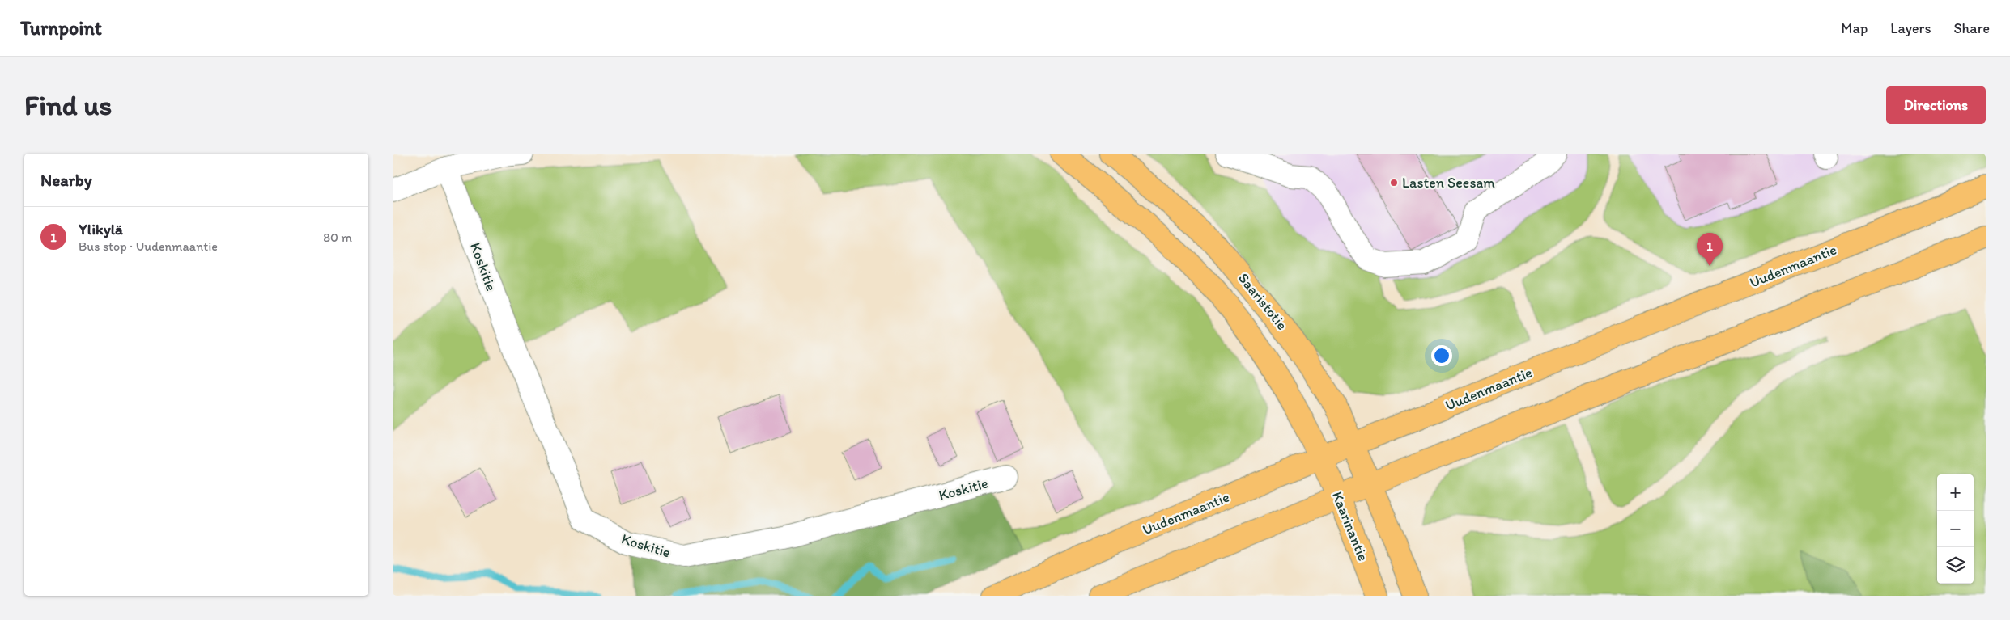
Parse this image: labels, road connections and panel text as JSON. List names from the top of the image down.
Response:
{
  "streets": {
    "main road": ["Uudenmaantie", "Saaristotie", "Kaarinantie"],
    "street": ["Koskitie"]
  },
  "crossings": [
    ["Uudenmaantie", "Saaristotie"],
    ["Uudenmaantie", "Kaarinantie"]
  ],
  "places": ["Lasten Seesam"],
  "page": {
    "header": "Turnpoint",
    "nav": ["Map", "Layers", "Share"],
    "buttons": "Directions",
    "title": "Find us",
    "heading": "Nearby",
    "list": [
      {
        "mark": "1",
        "name": "Ylikylä",
        "note": "Bus stop · Uudenmaantie",
        "value": "80 m"
      }
    ],
    "pins": "1",
    "map_buttons": ["+", "−"]
  }
}
